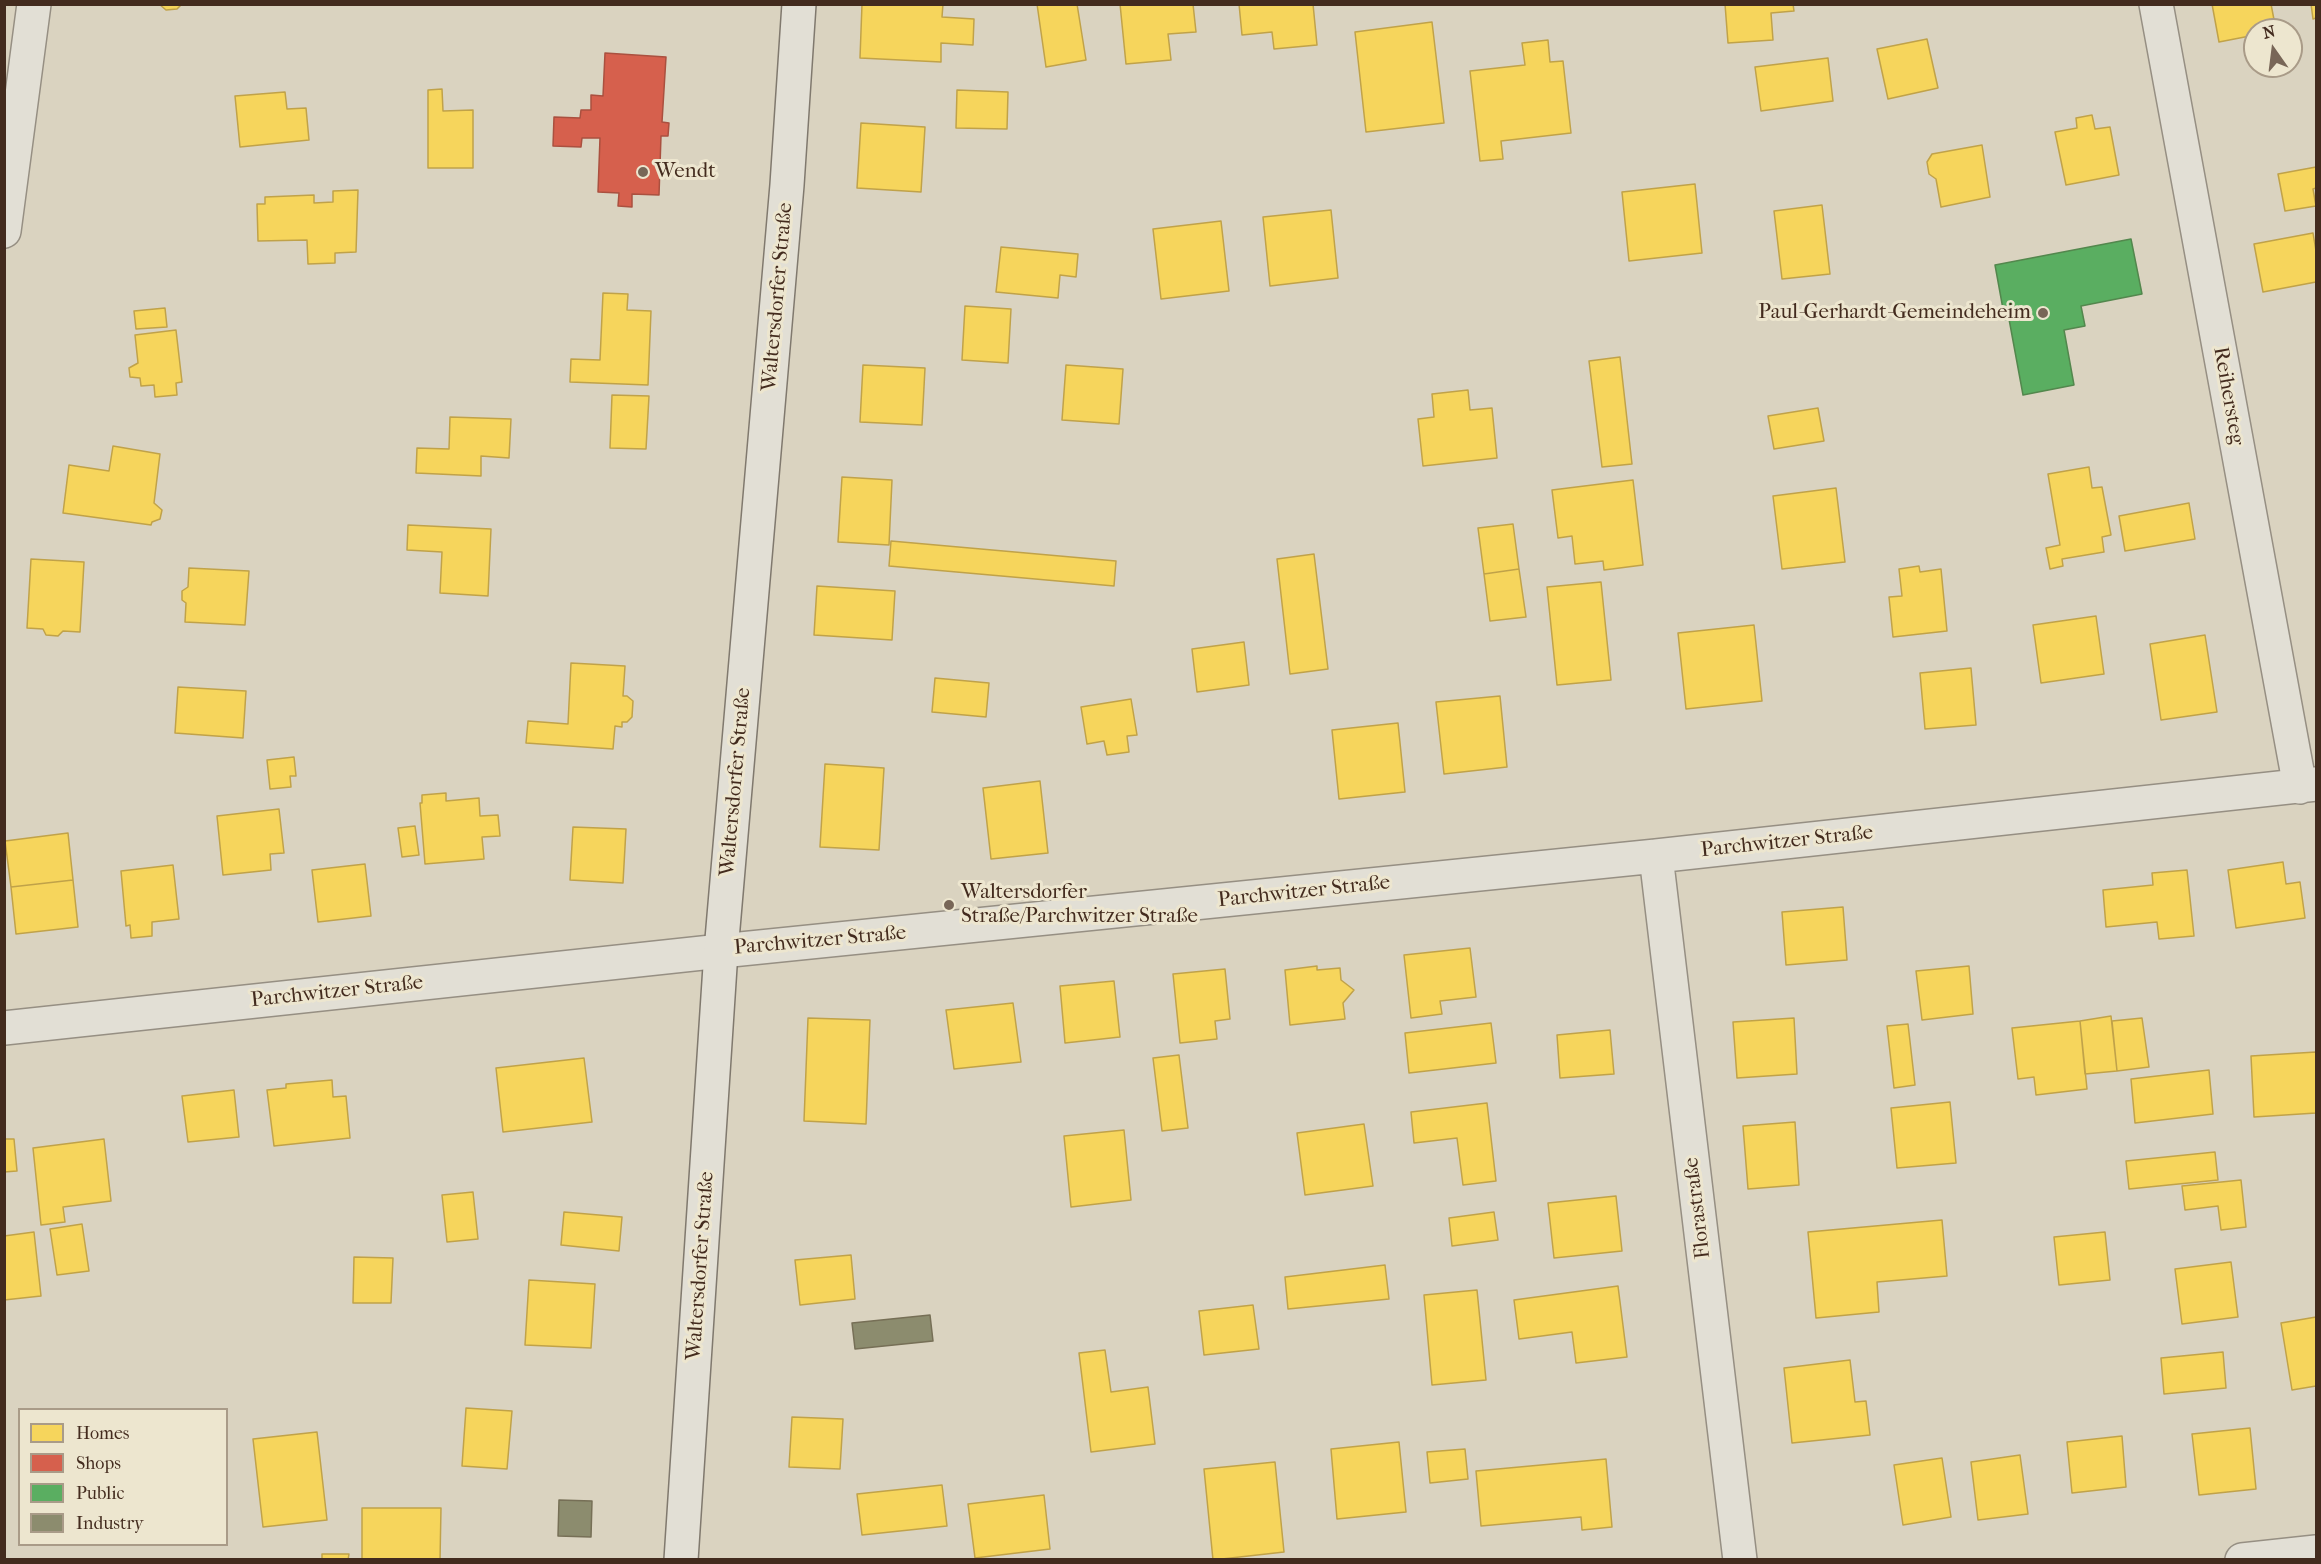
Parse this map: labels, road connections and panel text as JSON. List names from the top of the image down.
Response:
{
  "streets": {
    "street": [
      "Waltersdorfer Straße",
      "Reihersteg",
      "Parchwitzer Straße",
      "Florastraße"
    ]
  },
  "crossings": [
    ["Waltersdorfer Straße", "Parchwitzer Straße"],
    ["Reihersteg", "Parchwitzer Straße"],
    ["Parchwitzer Straße", "Florastraße"]
  ],
  "places": ["Wendt", "Paul-Gerhardt-Gemeindeheim", "Waltersdorfer Straße/Parchwitzer Straße"],
  "legend": [
    "Homes",
    "Shops",
    "Public",
    "Industry"
  ],
  "north": "top"
}
